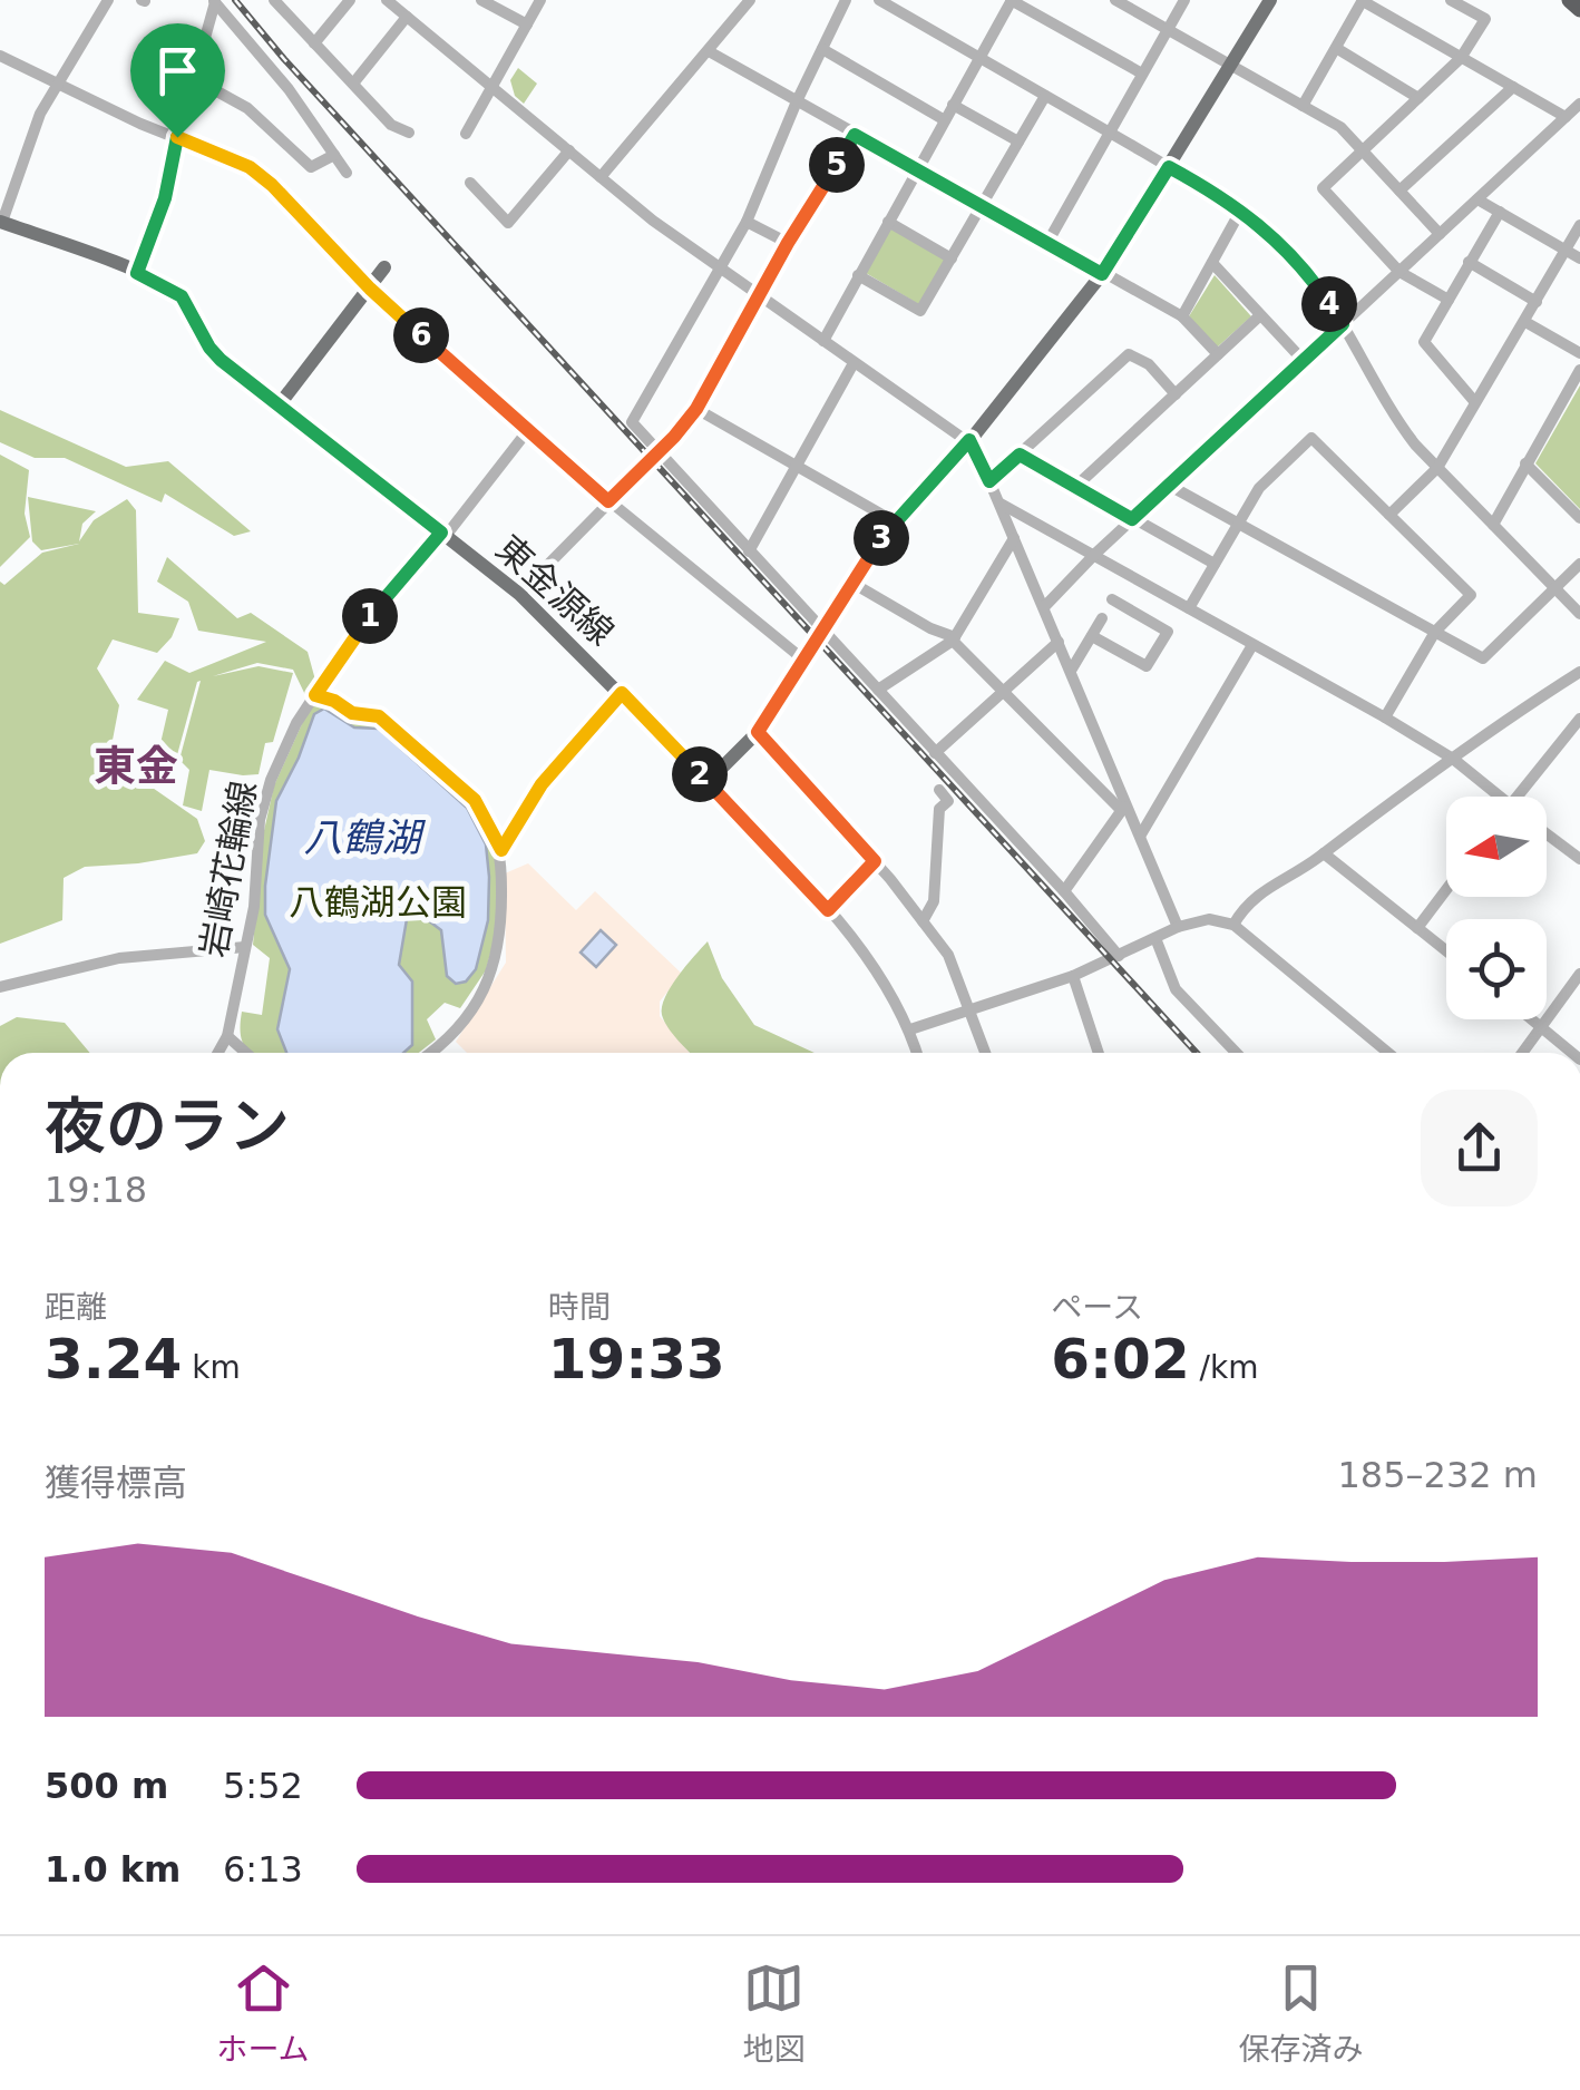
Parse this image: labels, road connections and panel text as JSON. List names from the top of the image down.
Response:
{
  "streets": {
    "main road": ["東金源線"],
    "street": ["岩崎花輪線"]
  },
  "crossings": [
    ["東金源線", "岩崎花輪線"]
  ],
  "districts": ["東金"],
  "water": ["八鶴湖"],
  "parks": ["八鶴湖公園"],
  "north": "left",
  "page": {
    "pins": [
      "5",
      "4",
      "6",
      "3",
      "1",
      "2"
    ],
    "heading": ["夜のラン", "19:18"],
    "stats": [
      ["距離", "3.24 km"],
      ["時間", "19:33"],
      ["ペース", "6:02 /km"]
    ],
    "chart": ["獲得標高", "185–232 m"],
    "list": [
      {
        "name": "500 m",
        "note": "5:52"
      },
      {
        "name": "1.0 km",
        "note": "6:13"
      }
    ],
    "tabs": ["ホーム", "地図", "保存済み"]
  }
}
